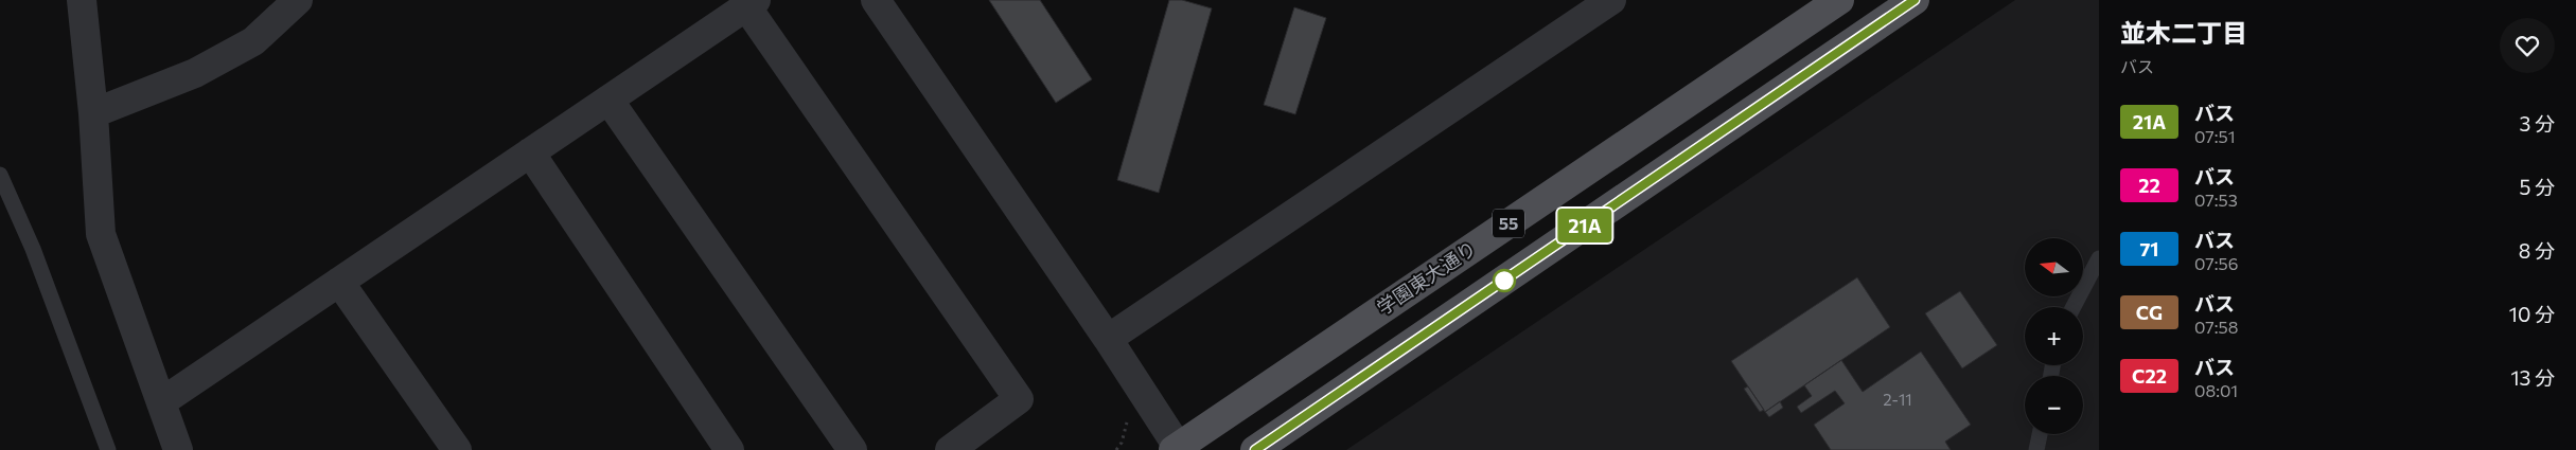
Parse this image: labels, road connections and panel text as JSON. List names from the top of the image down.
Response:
{
  "streets": {
    "main road": ["55", "学園東大通り"]
  },
  "lines": ["bus line 21A"],
  "house_numbers": ["2-11"],
  "north": "left",
  "page": {
    "on_map": "21A",
    "heading": ["並木二丁目", "バス"],
    "list": [
      {
        "mark": "21A",
        "name": "バス",
        "note": "07:51",
        "value": "3 分"
      },
      {
        "mark": "22",
        "name": "バス",
        "note": "07:53",
        "value": "5 分"
      },
      {
        "mark": "71",
        "name": "バス",
        "note": "07:56",
        "value": "8 分"
      },
      {
        "mark": "CG",
        "name": "バス",
        "note": "07:58",
        "value": "10 分"
      },
      {
        "mark": "C22",
        "name": "バス",
        "note": "08:01",
        "value": "13 分"
      }
    ],
    "map_buttons": ["+", "−"]
  }
}
